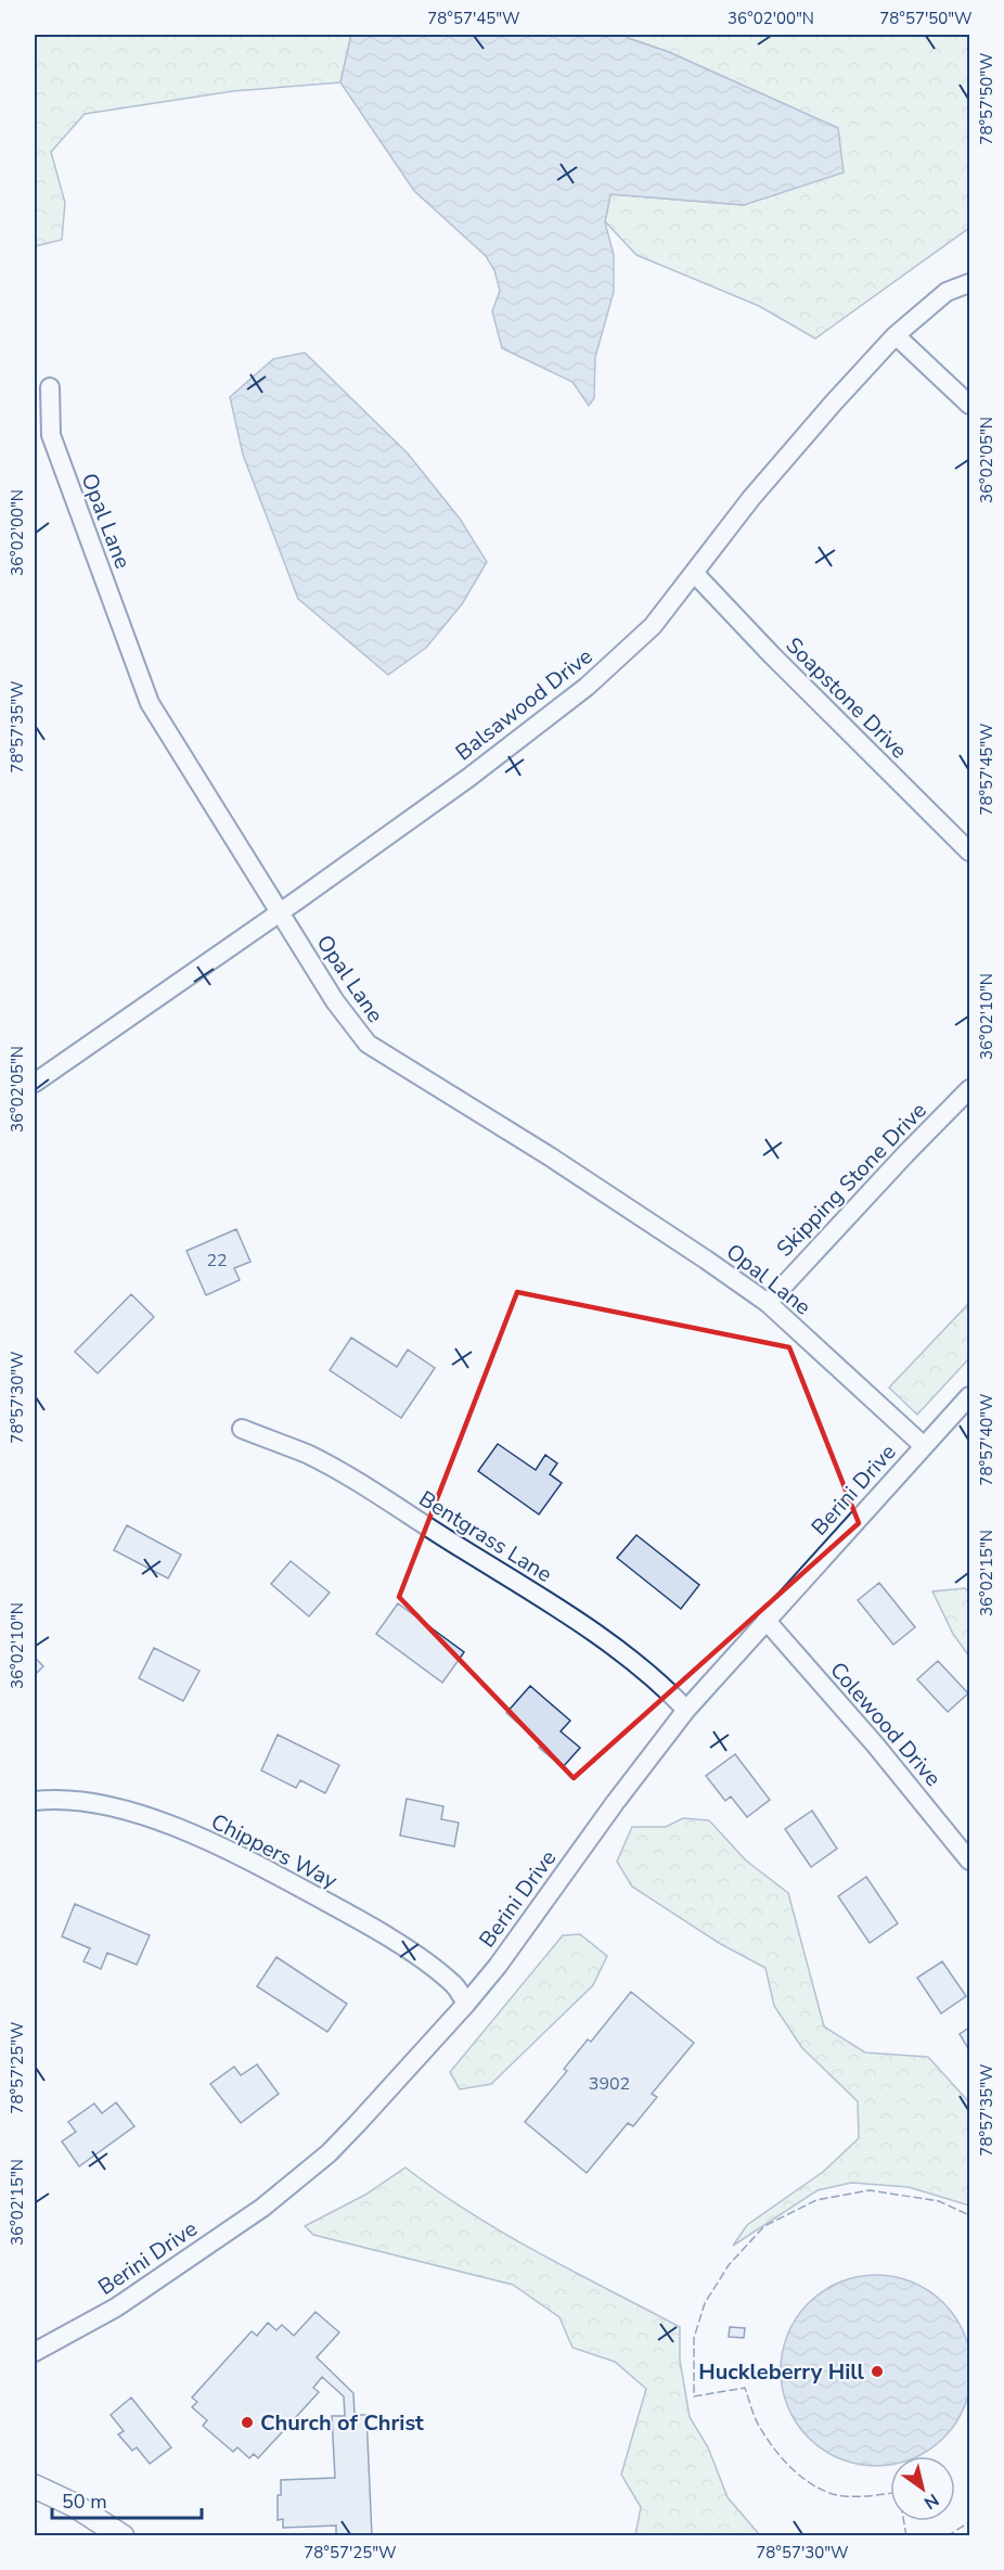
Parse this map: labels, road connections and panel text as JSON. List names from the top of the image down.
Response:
{
  "streets": {
    "street": [
      "Opal Lane",
      "Soapstone Drive",
      "Balsawood Drive",
      "Skipping Stone Drive",
      "Berini Drive",
      "Bentgrass Lane",
      "Colewood Drive",
      "Chippers Way"
    ]
  },
  "crossings": [
    ["Opal Lane", "Balsawood Drive"],
    ["Opal Lane", "Skipping Stone Drive"],
    ["Opal Lane", "Berini Drive"],
    ["Soapstone Drive", "Balsawood Drive"],
    ["Berini Drive", "Bentgrass Lane"],
    ["Berini Drive", "Colewood Drive"],
    ["Berini Drive", "Chippers Way"]
  ],
  "places": ["Huckleberry Hill", "Church of Christ"],
  "house_numbers": ["22", "3902"],
  "scale_bar": "50 m",
  "north": "bottom right",
  "coordinates": [
    "78°57'45\"W",
    "36°02'00\"N",
    "78°57'50\"W",
    "36°02'05\"N",
    "78°57'35\"W",
    "36°02'10\"N",
    "78°57'30\"W",
    "78°57'40\"W",
    "36°02'15\"N",
    "78°57'25\"W"
  ]
}
